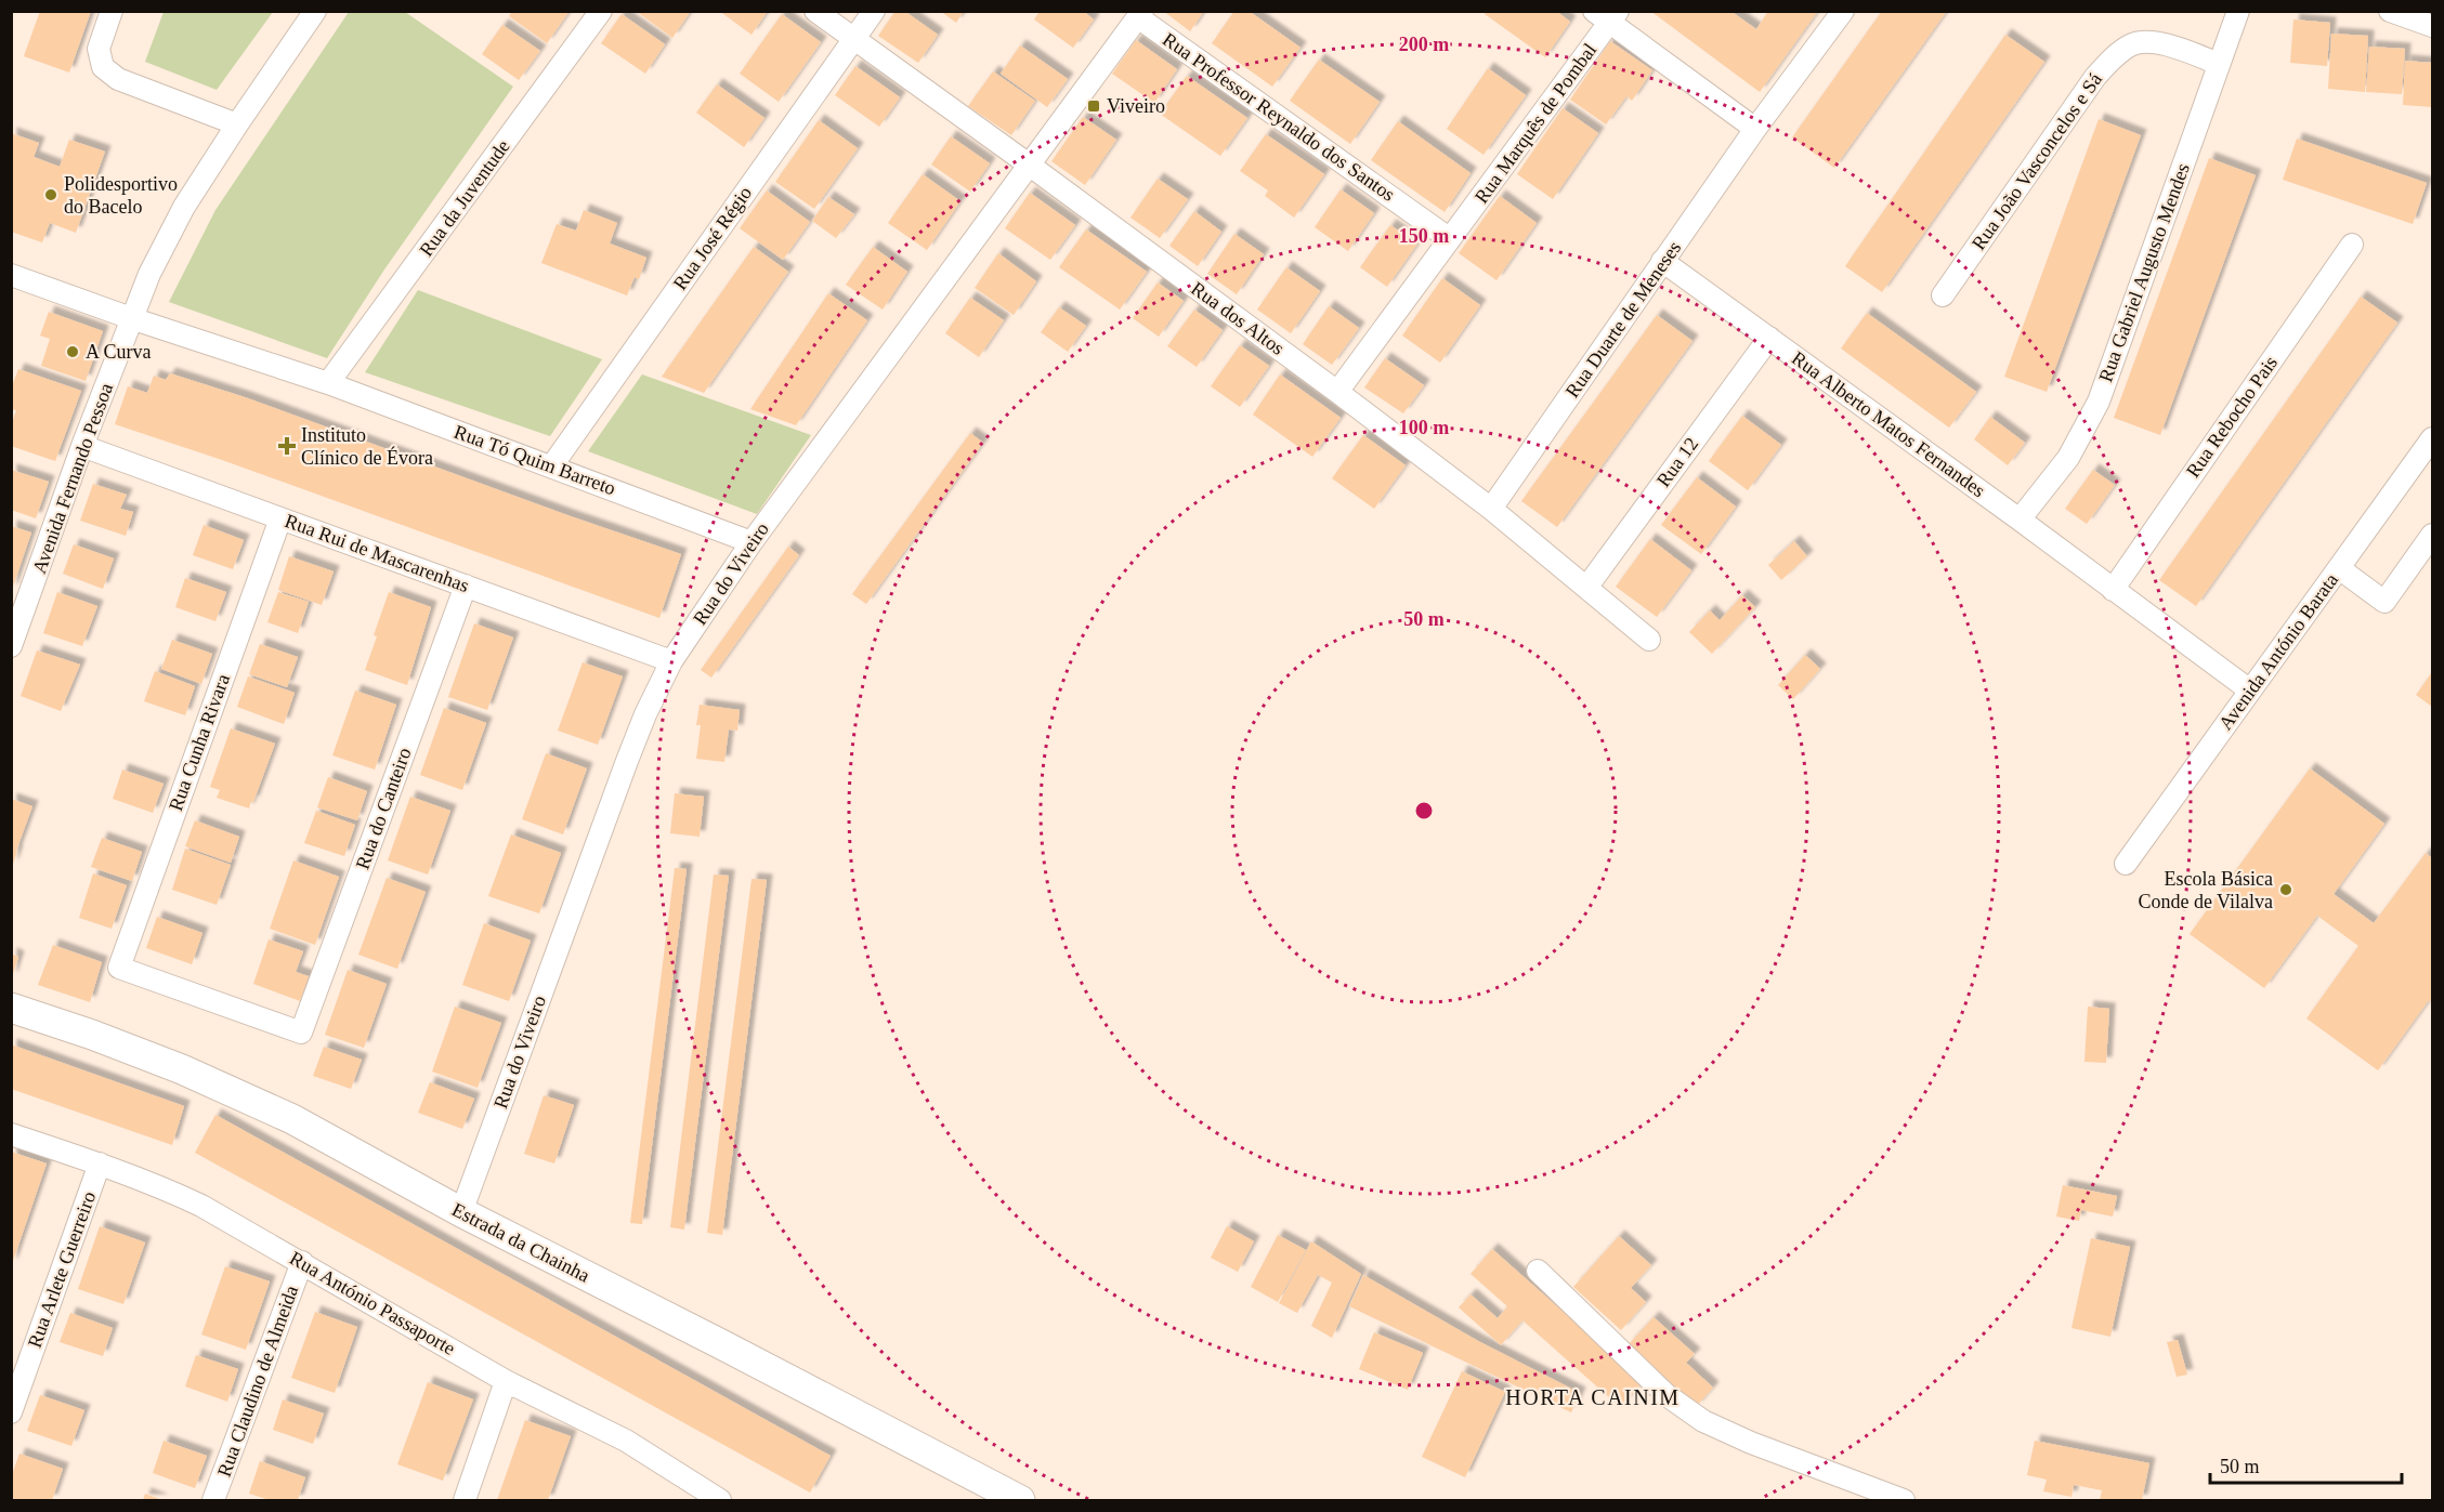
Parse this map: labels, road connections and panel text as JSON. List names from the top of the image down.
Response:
{
  "streets": {
    "street": [
      "Rua Professor Reynaldo dos Santos",
      "Rua Marquês de Pombal",
      "Rua João Vasconcelos e Sá",
      "Rua da Juventude",
      "Rua José Régio",
      "Rua Gabriel Augusto Mendes",
      "Rua dos Altos",
      "Rua Duarte de Meneses",
      "Rua Rebocho Pais",
      "Rua Alberto Matos Fernandes",
      "Rua Tó Quim Barreto",
      "Rua 12",
      "Avenida Fernando Pessoa",
      "Rua Rui de Mascarenhas",
      "Rua do Viveiro",
      "Avenida António Barata",
      "Rua Cunha Rivara",
      "Rua do Canteiro",
      "Estrada da Chainha",
      "Rua Arlete Guerreiro",
      "Rua António Passaporte",
      "Rua Claudino de Almeida"
    ]
  },
  "crossings": [
    ["Rua Professor Reynaldo dos Santos", "Rua Marquês de Pombal"],
    ["Rua Professor Reynaldo dos Santos", "Rua do Viveiro"],
    ["Rua Marquês de Pombal", "Rua dos Altos"],
    ["Rua João Vasconcelos e Sá", "Rua Gabriel Augusto Mendes"],
    ["Rua da Juventude", "Rua Tó Quim Barreto"],
    ["Rua José Régio", "Rua dos Altos"],
    ["Rua José Régio", "Rua Tó Quim Barreto"],
    ["Rua Gabriel Augusto Mendes", "Rua Alberto Matos Fernandes"],
    ["Rua dos Altos", "Rua Duarte de Meneses"],
    ["Rua dos Altos", "Rua 12"],
    ["Rua dos Altos", "Rua do Viveiro"],
    ["Rua Duarte de Meneses", "Rua Alberto Matos Fernandes"],
    ["Rua Rebocho Pais", "Rua Alberto Matos Fernandes"],
    ["Rua Alberto Matos Fernandes", "Rua 12"],
    ["Rua Alberto Matos Fernandes", "Avenida António Barata"],
    ["Rua Tó Quim Barreto", "Avenida Fernando Pessoa"],
    ["Rua Tó Quim Barreto", "Rua do Viveiro"],
    ["Avenida Fernando Pessoa", "Rua Rui de Mascarenhas"],
    ["Rua Rui de Mascarenhas", "Rua do Viveiro"],
    ["Rua Rui de Mascarenhas", "Rua Cunha Rivara"],
    ["Rua Rui de Mascarenhas", "Rua do Canteiro"],
    ["Rua do Viveiro", "Estrada da Chainha"],
    ["Rua Cunha Rivara", "Rua do Canteiro"],
    ["Rua Arlete Guerreiro", "Rua António Passaporte"],
    ["Rua António Passaporte", "Rua Claudino de Almeida"]
  ],
  "districts": ["HORTA CAINIM"],
  "places": {
    "transit": ["Viveiro"],
    "other": ["Polidesportivo do Bacelo", "A Curva", "Escola Básica Conde de Vilalva"],
    "health": ["Instituto Clínico de Évora"]
  },
  "scale_bar": "50 m",
  "rings": [
    "200 m",
    "150 m",
    "100 m",
    "50 m"
  ]
}
